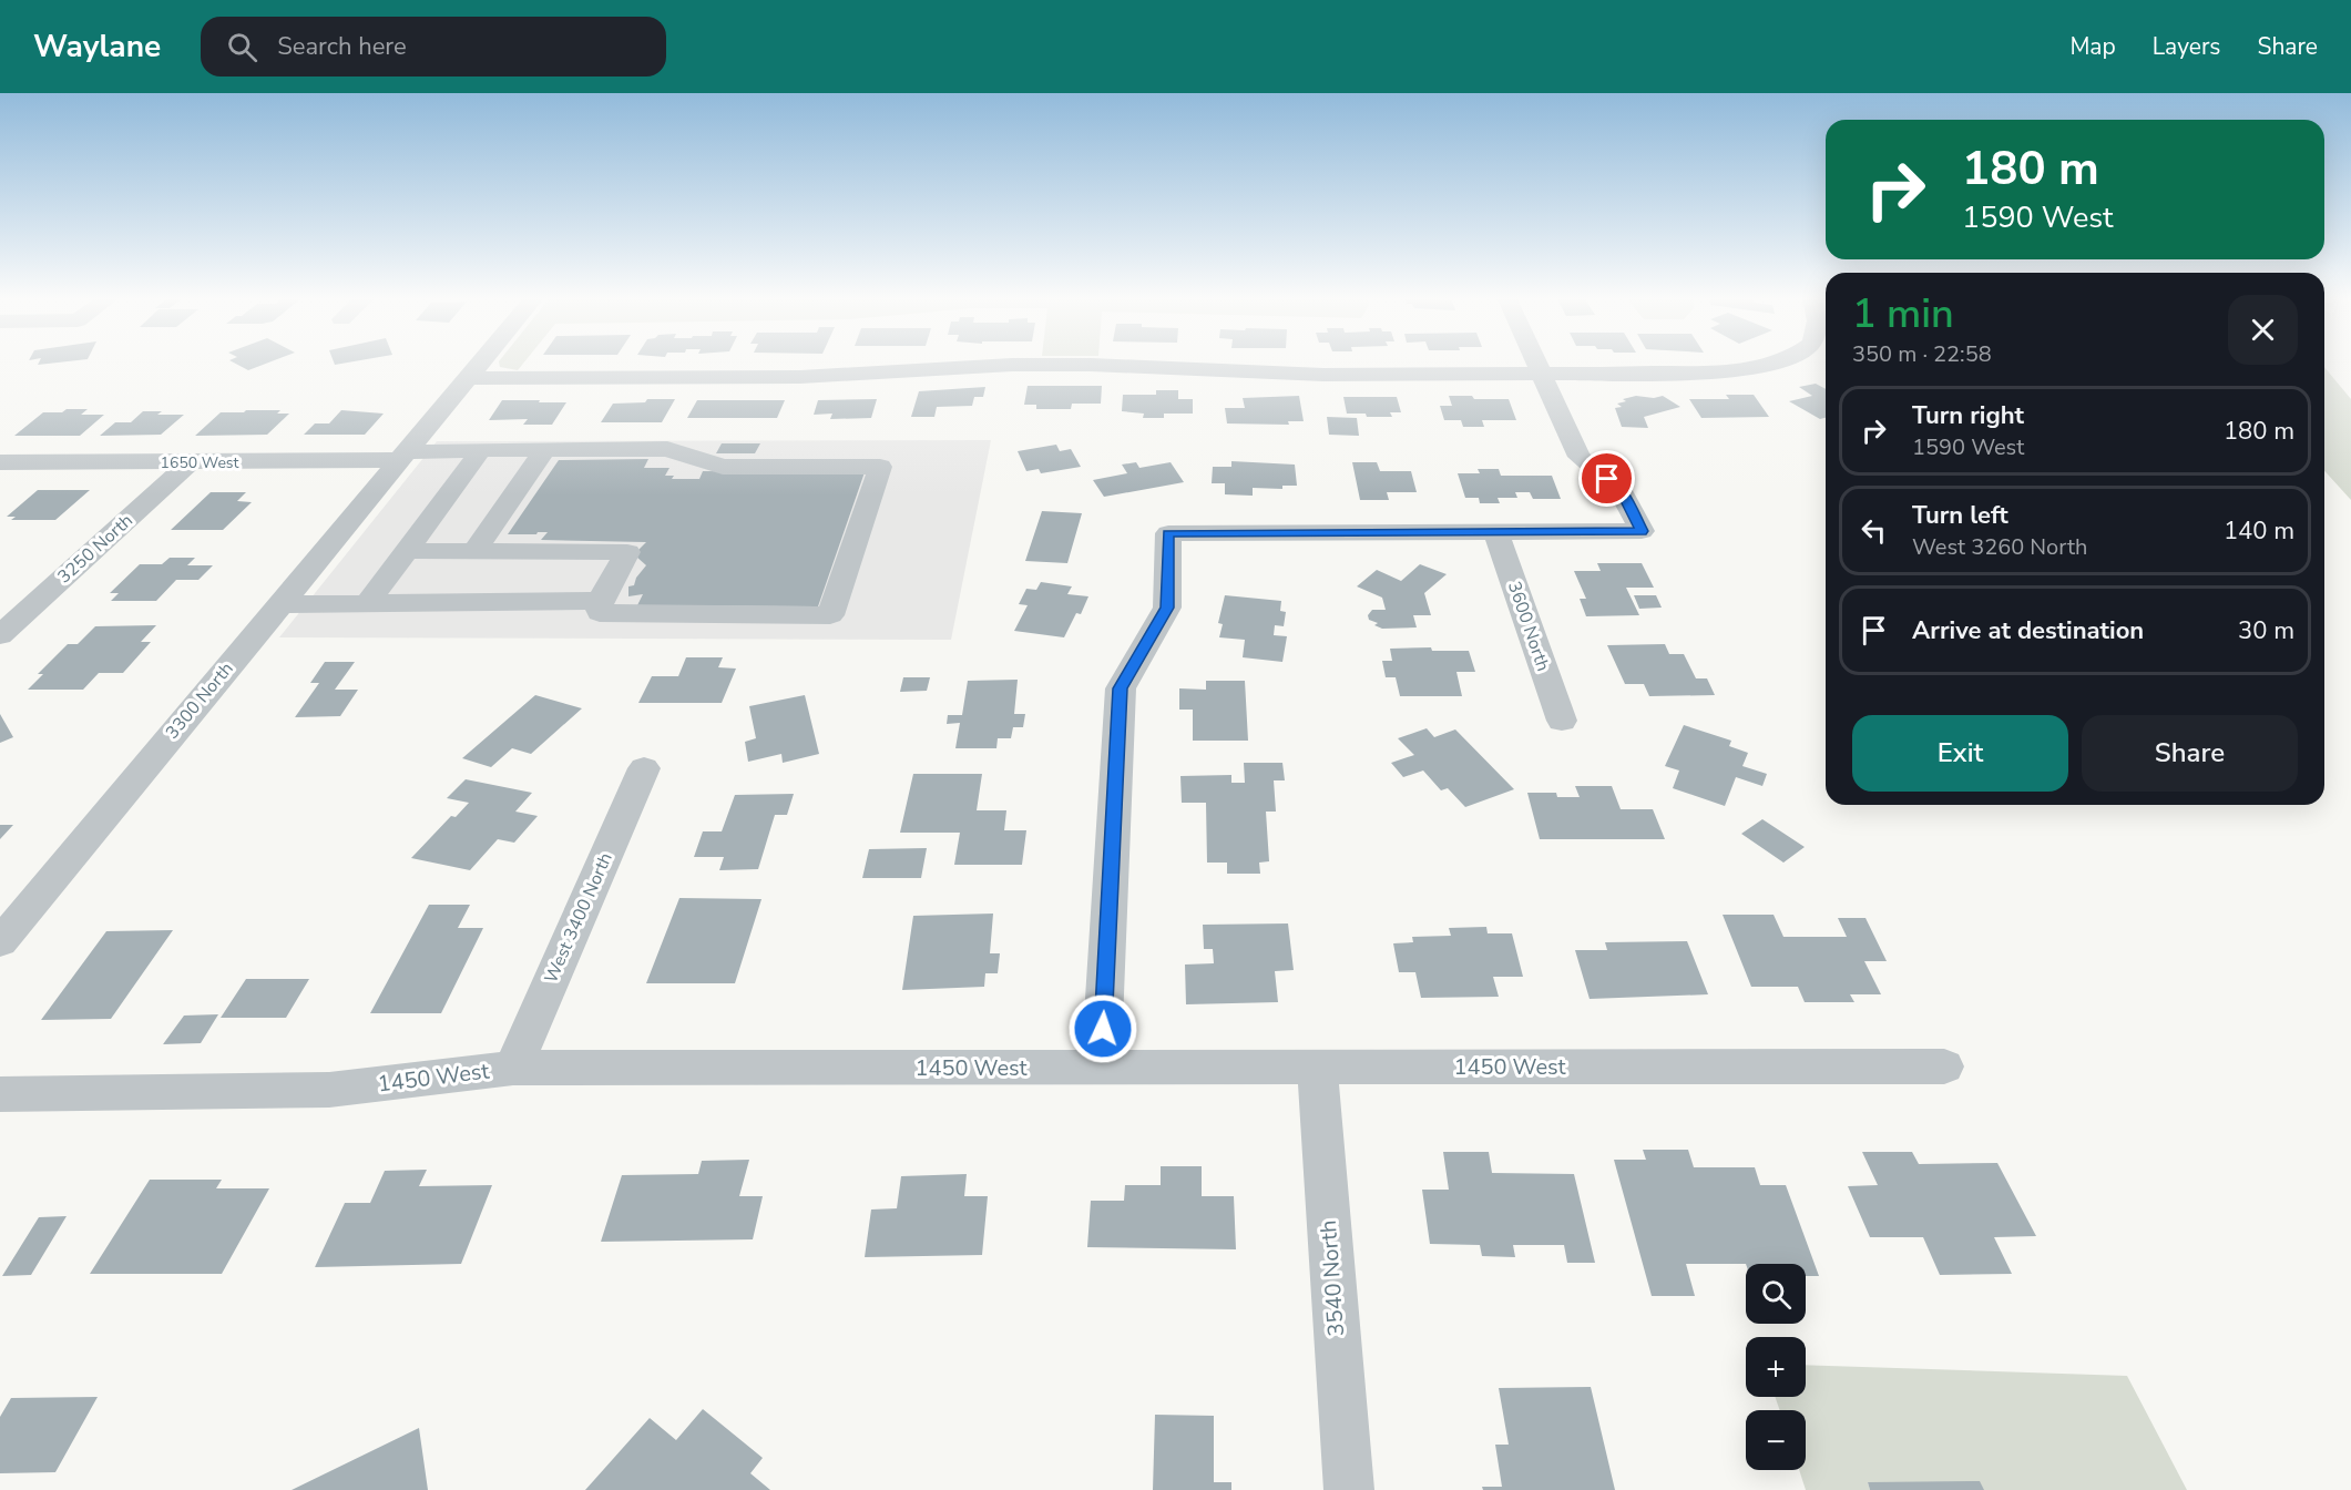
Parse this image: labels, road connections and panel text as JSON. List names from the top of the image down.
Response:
{
  "streets": {
    "street": [
      "1650 West",
      "3250 North",
      "3600 North",
      "3300 North",
      "West 3400 North",
      "1450 West",
      "3540 North"
    ]
  },
  "crossings": [
    ["1650 West", "3250 North"],
    ["1650 West", "3300 North"],
    ["West 3400 North", "1450 West"],
    ["1450 West", "3540 North"]
  ],
  "page": {
    "header": "Waylane",
    "search": "Search here",
    "nav": ["Map", "Layers", "Share"],
    "turn": ["180 m", "1590 West"],
    "heading": ["1 min", "350 m · 22:58"],
    "list": [
      {
        "name": "Turn right",
        "note": "1590 West",
        "value": "180 m"
      },
      {
        "name": "Turn left",
        "note": "West 3260 North",
        "value": "140 m"
      },
      {
        "name": "Arrive at destination",
        "value": "30 m"
      }
    ],
    "buttons": ["Exit", "Share"],
    "map_buttons": ["+", "−"]
  }
}
